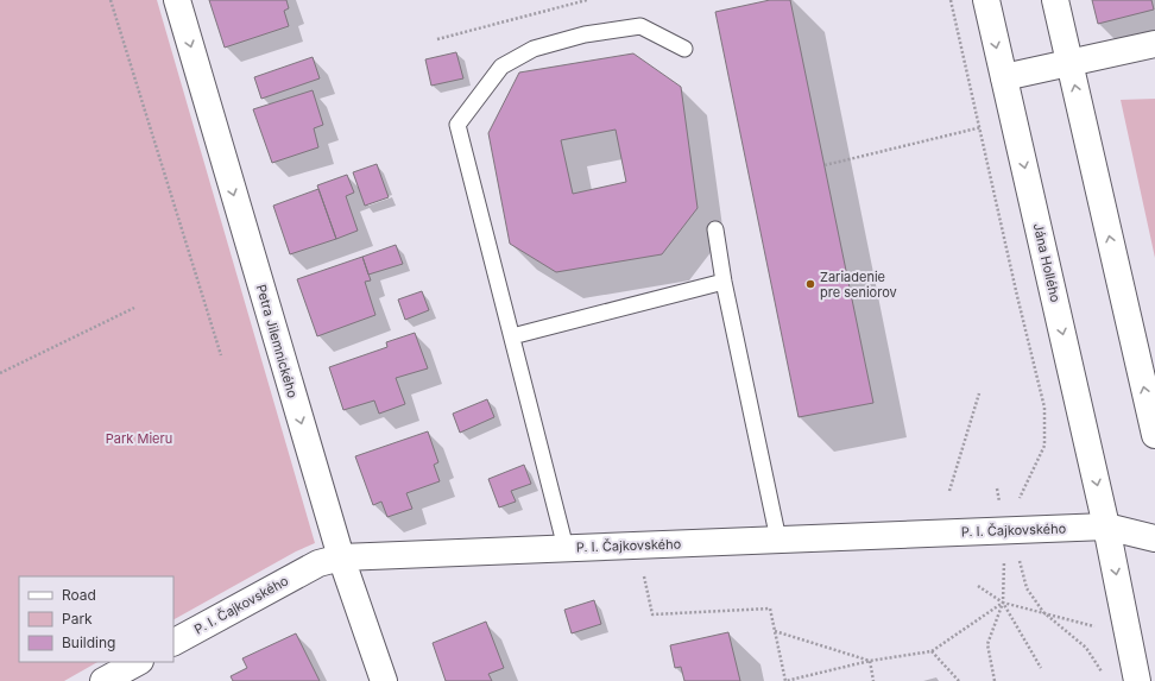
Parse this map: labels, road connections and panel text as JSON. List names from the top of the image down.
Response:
{
  "streets": {
    "street": ["Jána Hollého", "Petra Jilemnického", "P. I. Čajkovského"]
  },
  "crossings": [
    ["Jána Hollého", "P. I. Čajkovského"],
    ["Petra Jilemnického", "P. I. Čajkovského"]
  ],
  "one_way": ["Petra Jilemnického"],
  "parks": ["Park Mieru"],
  "places": ["Zariadenie pre seniorov"],
  "legend": ["Road", "Park", "Building"]
}
